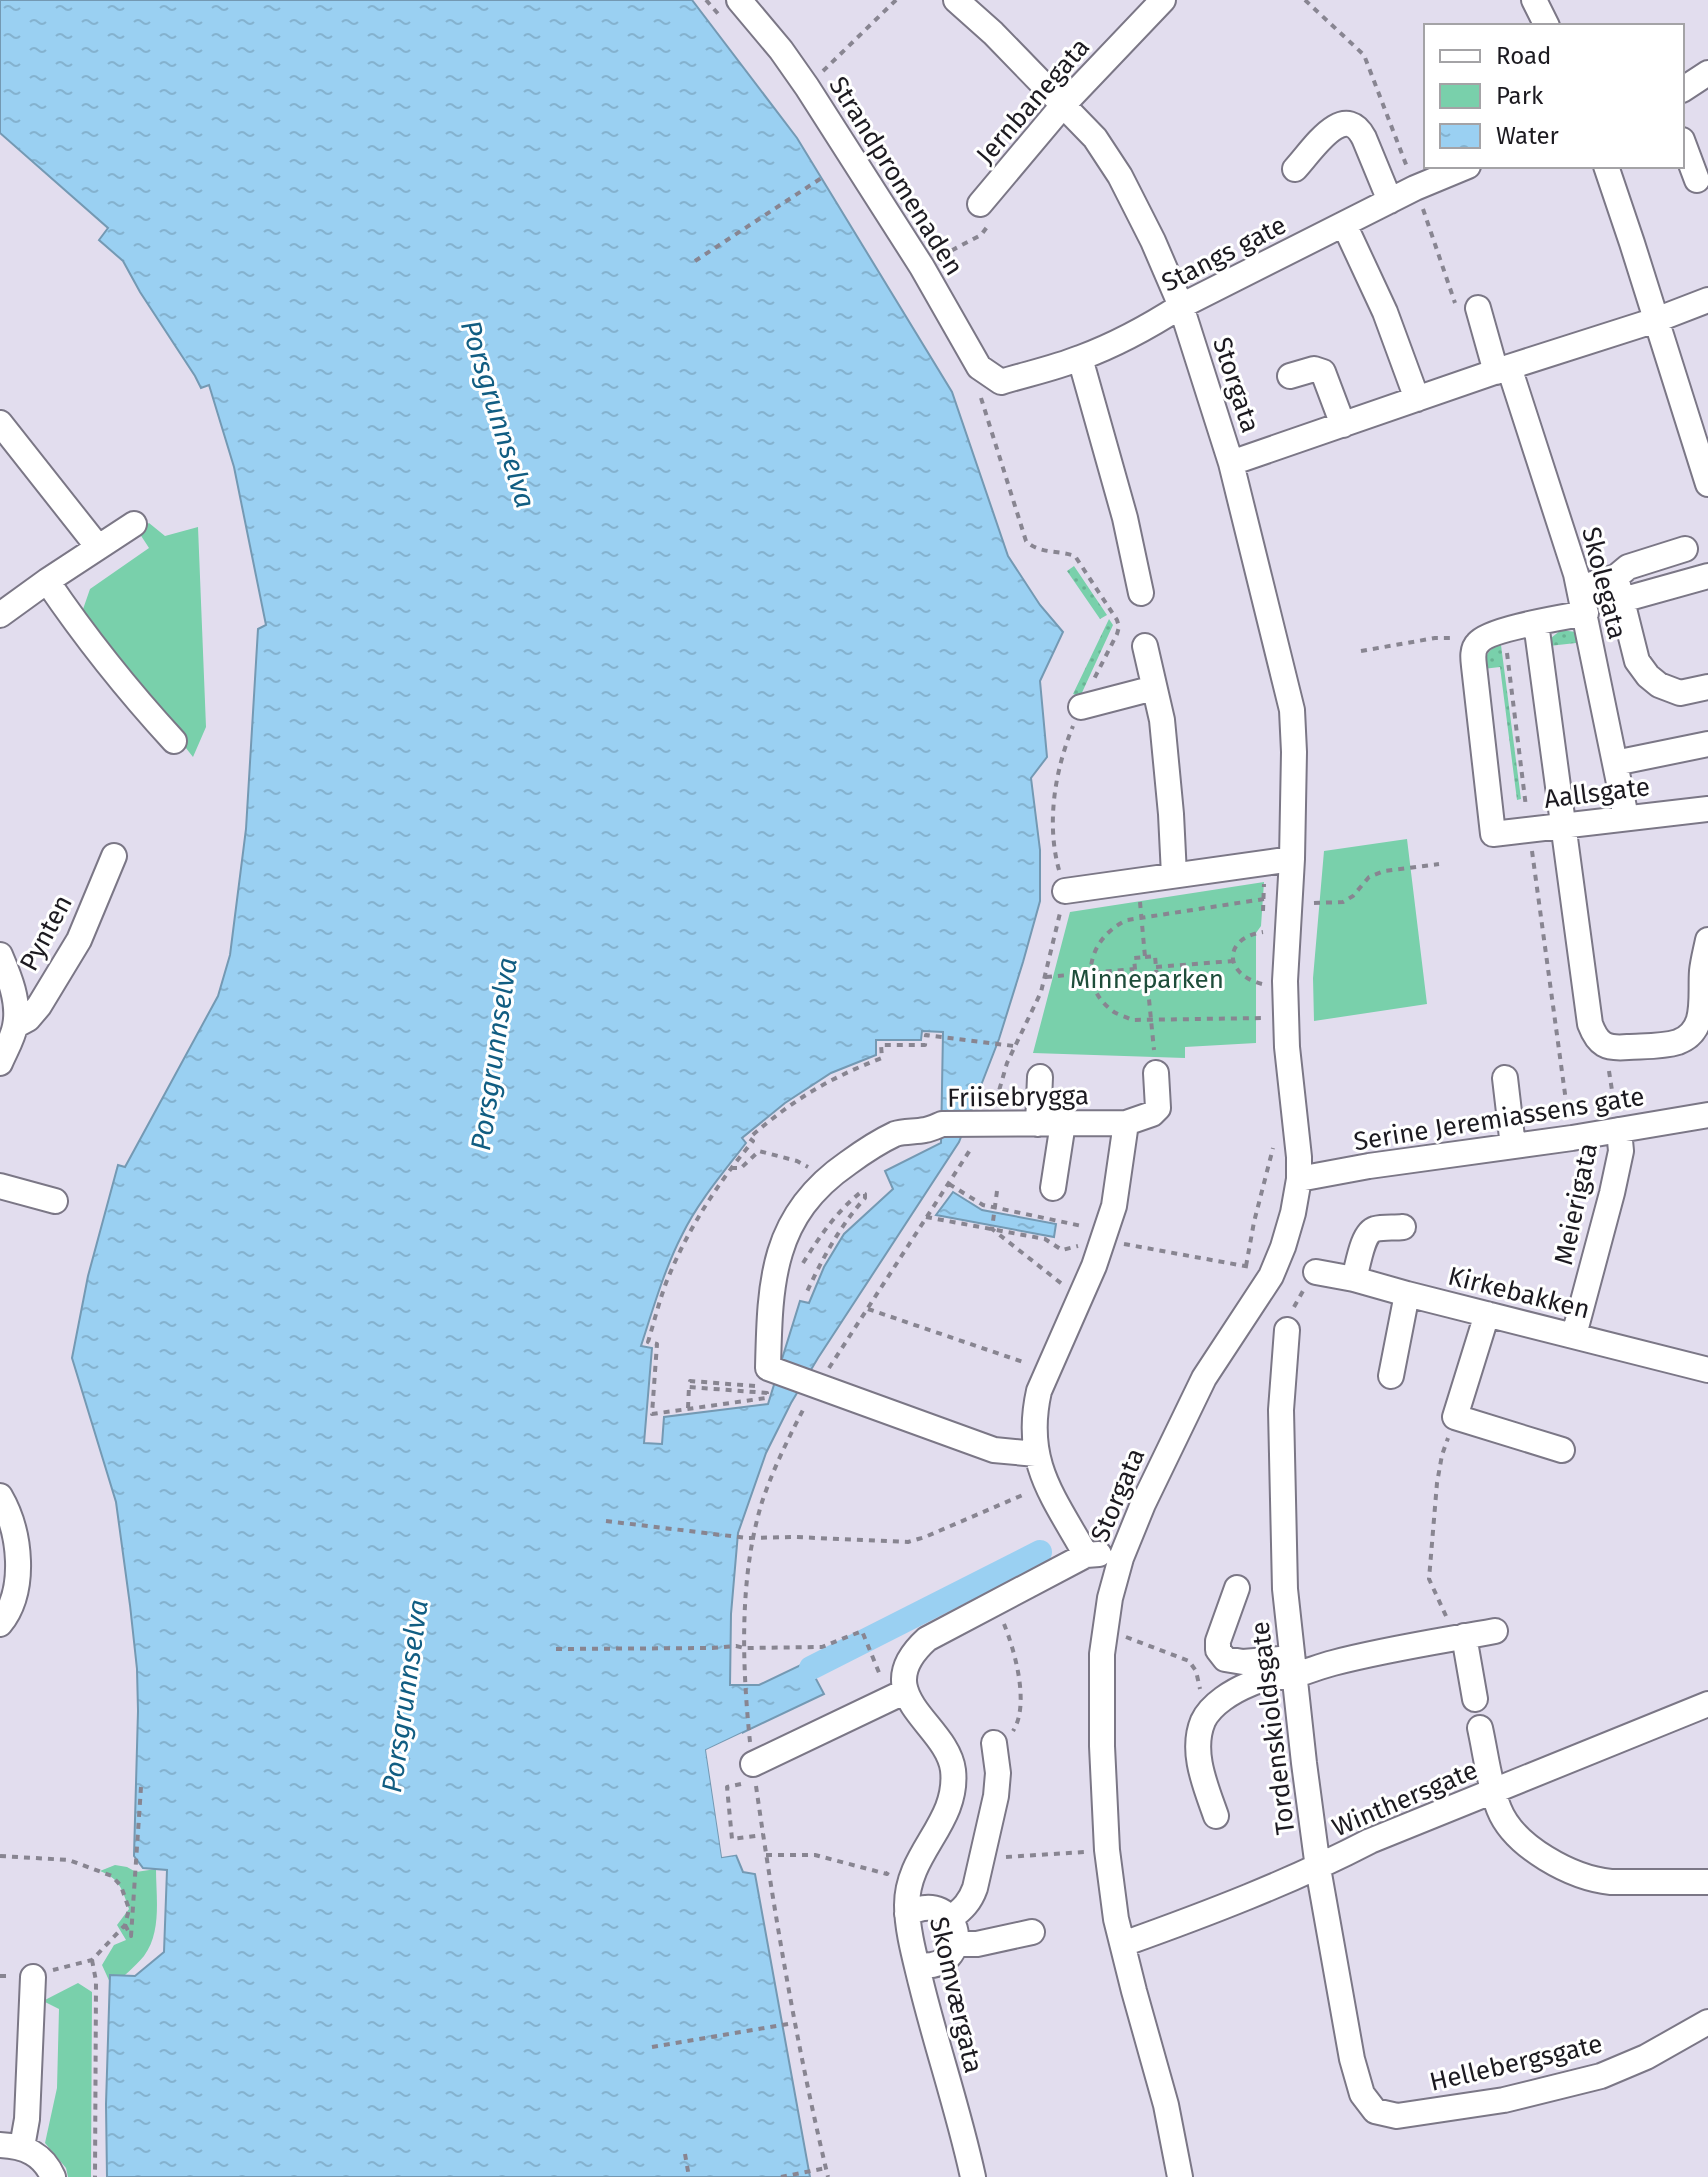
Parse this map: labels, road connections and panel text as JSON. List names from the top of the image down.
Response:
{
  "streets": {
    "street": [
      "Jernbanegata",
      "Strandpromenaden",
      "Stangs gate",
      "Storgata",
      "Skolegata",
      "Aallsgate",
      "Pynten",
      "Friisebrygga",
      "Serine Jeremiassens gate",
      "Meierigata",
      "Kirkebakken",
      "Tordenskioldsgate",
      "Winthersgate",
      "Skomværgata",
      "Hellebergsgate"
    ]
  },
  "crossings": [
    ["Jernbanegata", "Storgata"],
    ["Strandpromenaden", "Stangs gate"],
    ["Stangs gate", "Storgata"],
    ["Storgata", "Serine Jeremiassens gate"],
    ["Storgata", "Winthersgate"],
    ["Skolegata", "Aallsgate"],
    ["Serine Jeremiassens gate", "Meierigata"],
    ["Meierigata", "Kirkebakken"],
    ["Tordenskioldsgate", "Winthersgate"],
    ["Tordenskioldsgate", "Hellebergsgate"]
  ],
  "water": ["Porsgrunnselva"],
  "parks": ["Minneparken"],
  "legend": ["Road", "Park", "Water"]
}
